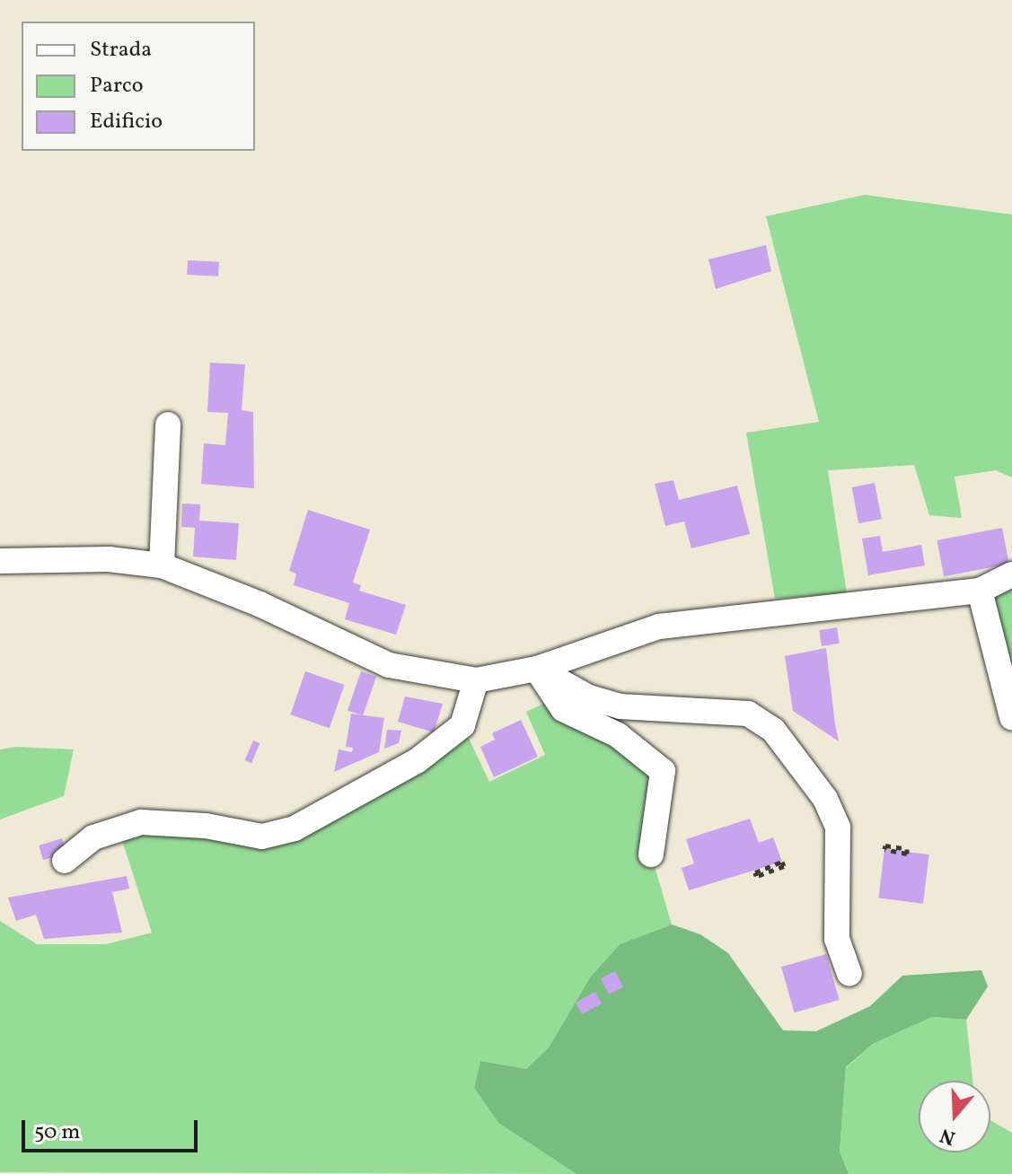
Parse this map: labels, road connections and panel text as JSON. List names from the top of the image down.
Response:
{
  "legend": ["Strada", "Parco", "Edificio"],
  "scale_bar": "50 m",
  "north": "bottom"
}
